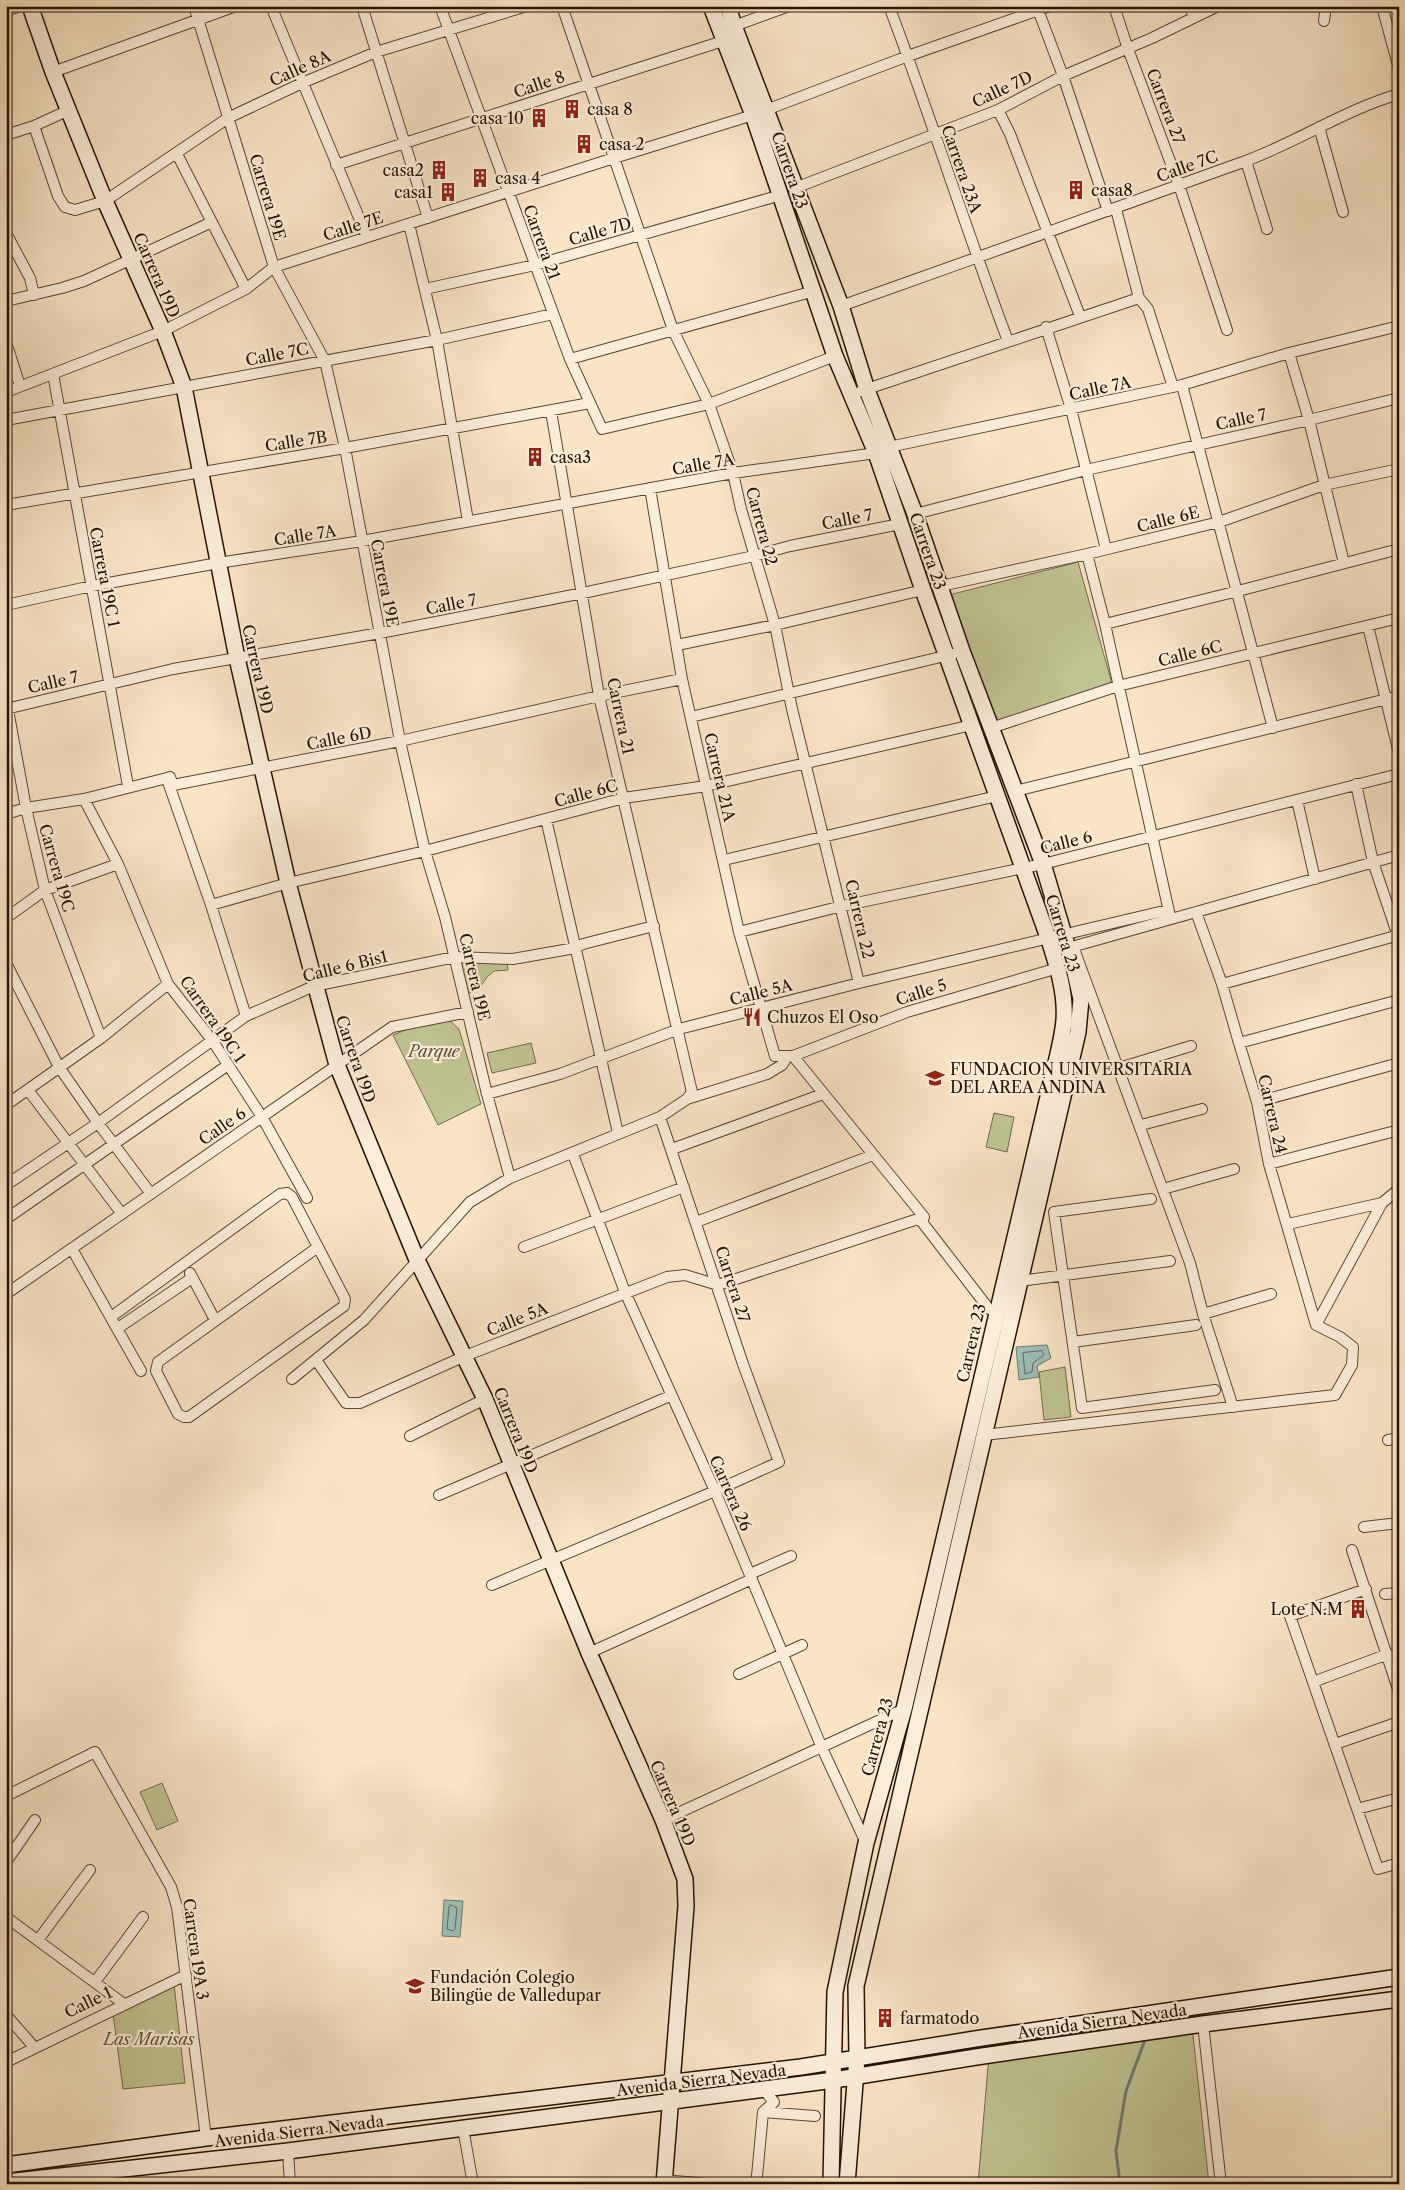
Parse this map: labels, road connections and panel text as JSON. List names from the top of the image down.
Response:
{
  "streets": {
    "main road": ["Carrera 23", "Carrera 19D", "Avenida Sierra Nevada"],
    "street": [
      "Calle 8A",
      "Calle 8",
      "Calle 7D",
      "Carrera 27",
      "Calle 7C",
      "Carrera 23A",
      "Carrera 19E",
      "Calle 7E",
      "Carrera 21",
      "Calle 7A",
      "Calle 7",
      "Calle 7B",
      "Calle 6E",
      "Carrera 22",
      "Carrera 19C 1",
      "Calle 6C",
      "Calle 6D",
      "Carrera 21A",
      "Calle 6",
      "Carrera 19C",
      "Calle 6 Bis1",
      "Calle 5A",
      "Calle 5",
      "Carrera 24",
      "Carrera 26",
      "Carrera 19A 3",
      "Calle 1"
    ]
  },
  "crossings": [
    ["Calle 8A", "Carrera 19E"],
    ["Calle 8A", "Carrera 21"],
    ["Calle 8A", "Carrera 19D"],
    ["Calle 8", "Carrera 23"],
    ["Calle 8", "Carrera 21"],
    ["Calle 8", "Carrera 22"],
    ["Calle 7D", "Carrera 27"],
    ["Calle 7D", "Carrera 23A"],
    ["Calle 7D", "Carrera 23"],
    ["Calle 7D", "Carrera 21"],
    ["Calle 7D", "Carrera 22"],
    ["Carrera 27", "Calle 7C"],
    ["Carrera 27", "Calle 5A"],
    ["Carrera 27", "Calle 5"],
    ["Carrera 27", "Carrera 26"],
    ["Calle 7C", "Carrera 23A"],
    ["Calle 7C", "Carrera 23"],
    ["Calle 7C", "Carrera 19E"],
    ["Calle 7C", "Carrera 21"],
    ["Calle 7C", "Carrera 19D"],
    ["Calle 7C", "Carrera 19C 1"],
    ["Carrera 23A", "Calle 7E"],
    ["Carrera 23", "Calle 7E"],
    ["Carrera 23", "Calle 7A"],
    ["Carrera 23", "Calle 7"],
    ["Carrera 23", "Calle 6E"],
    ["Carrera 23", "Calle 6C"],
    ["Carrera 23", "Carrera 21A"],
    ["Carrera 23", "Calle 6"],
    ["Carrera 23", "Calle 5A"],
    ["Carrera 23", "Calle 5"],
    ["Carrera 23", "Carrera 26"],
    ["Carrera 23", "Avenida Sierra Nevada"],
    ["Carrera 19E", "Calle 7E"],
    ["Carrera 19E", "Calle 7A"],
    ["Carrera 19E", "Calle 7"],
    ["Carrera 19E", "Calle 7B"],
    ["Carrera 19E", "Calle 6C"],
    ["Carrera 19E", "Calle 6D"],
    ["Carrera 19E", "Calle 6"],
    ["Carrera 19E", "Calle 6 Bis1"],
    ["Carrera 19E", "Calle 5A"],
    ["Carrera 19E", "Calle 5"],
    ["Calle 7E", "Carrera 21"],
    ["Calle 7E", "Carrera 19D"],
    ["Calle 7E", "Carrera 22"],
    ["Calle 7E", "Carrera 19C 1"],
    ["Carrera 21", "Calle 7A"],
    ["Carrera 21", "Calle 7"],
    ["Carrera 21", "Calle 7B"],
    ["Carrera 21", "Carrera 22"],
    ["Carrera 21", "Calle 6C"],
    ["Carrera 21", "Calle 6D"],
    ["Carrera 21", "Calle 6 Bis1"],
    ["Carrera 21", "Calle 5A"],
    ["Carrera 21", "Calle 5"],
    ["Carrera 19D", "Calle 7A"],
    ["Carrera 19D", "Calle 7"],
    ["Carrera 19D", "Calle 7B"],
    ["Carrera 19D", "Calle 6C"],
    ["Carrera 19D", "Calle 6D"],
    ["Carrera 19D", "Calle 6"],
    ["Carrera 19D", "Calle 6 Bis1"],
    ["Carrera 19D", "Calle 5A"],
    ["Carrera 19D", "Calle 5"],
    ["Carrera 19D", "Avenida Sierra Nevada"],
    ["Calle 7A", "Carrera 22"],
    ["Calle 7A", "Carrera 19C 1"],
    ["Calle 7A", "Carrera 21A"],
    ["Calle 7", "Carrera 22"],
    ["Calle 7", "Carrera 19C 1"],
    ["Calle 7", "Carrera 21A"],
    ["Calle 7", "Carrera 19C"],
    ["Calle 7B", "Carrera 19C 1"],
    ["Carrera 22", "Calle 6C"],
    ["Carrera 22", "Calle 6"],
    ["Carrera 22", "Calle 5A"],
    ["Carrera 19C 1", "Calle 6D"],
    ["Carrera 19C 1", "Calle 6"],
    ["Carrera 19C 1", "Calle 6 Bis1"],
    ["Calle 6C", "Carrera 21A"],
    ["Calle 6D", "Carrera 21A"],
    ["Calle 6D", "Carrera 19C"],
    ["Carrera 21A", "Calle 6"],
    ["Carrera 21A", "Calle 5A"],
    ["Carrera 21A", "Calle 5"],
    ["Calle 5A", "Calle 5"],
    ["Calle 5A", "Carrera 26"],
    ["Calle 5", "Carrera 26"],
    ["Carrera 19A 3", "Calle 1"],
    ["Carrera 19A 3", "Avenida Sierra Nevada"]
  ],
  "parks": ["Parque", "Las Marisas"],
  "places": {
    "building": [
      "casa 8",
      "casa 10",
      "casa 2",
      "casa2",
      "casa 4",
      "casa8",
      "casa1",
      "casa3",
      "Lote N.M",
      "farmatodo"
    ],
    "restaurant": ["Chuzos El Oso"],
    "school or university": ["FUNDACION UNIVERSITARIA DEL AREA ANDINA", "Fundación Colegio Bilingüe de Valledupar"]
  }
}
